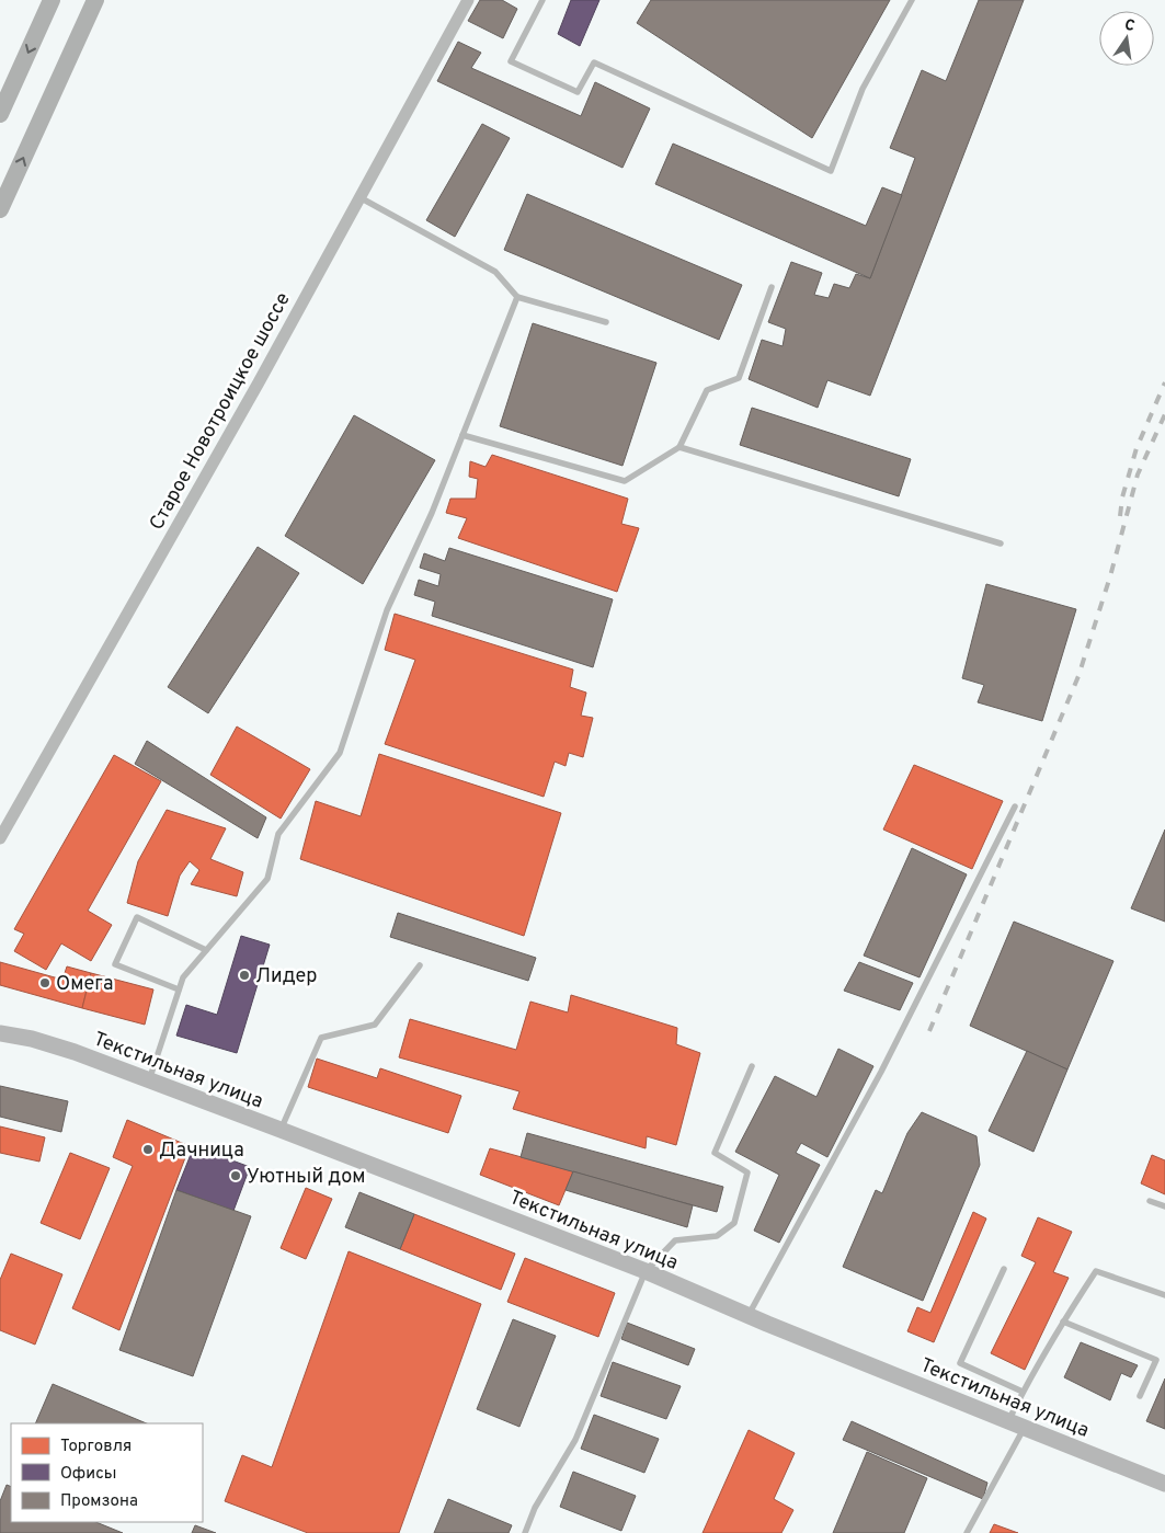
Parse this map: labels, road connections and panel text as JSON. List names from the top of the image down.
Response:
{
  "streets": {
    "main road": ["Текстильная улица"],
    "street": ["Старое Новотроицкое шоссе"]
  },
  "places": [
    "Лидер",
    "Омега",
    "Дачница",
    "Уютный дом"
  ],
  "legend": ["Торговля", "Офисы", "Промзона"],
  "north": "top"
}
